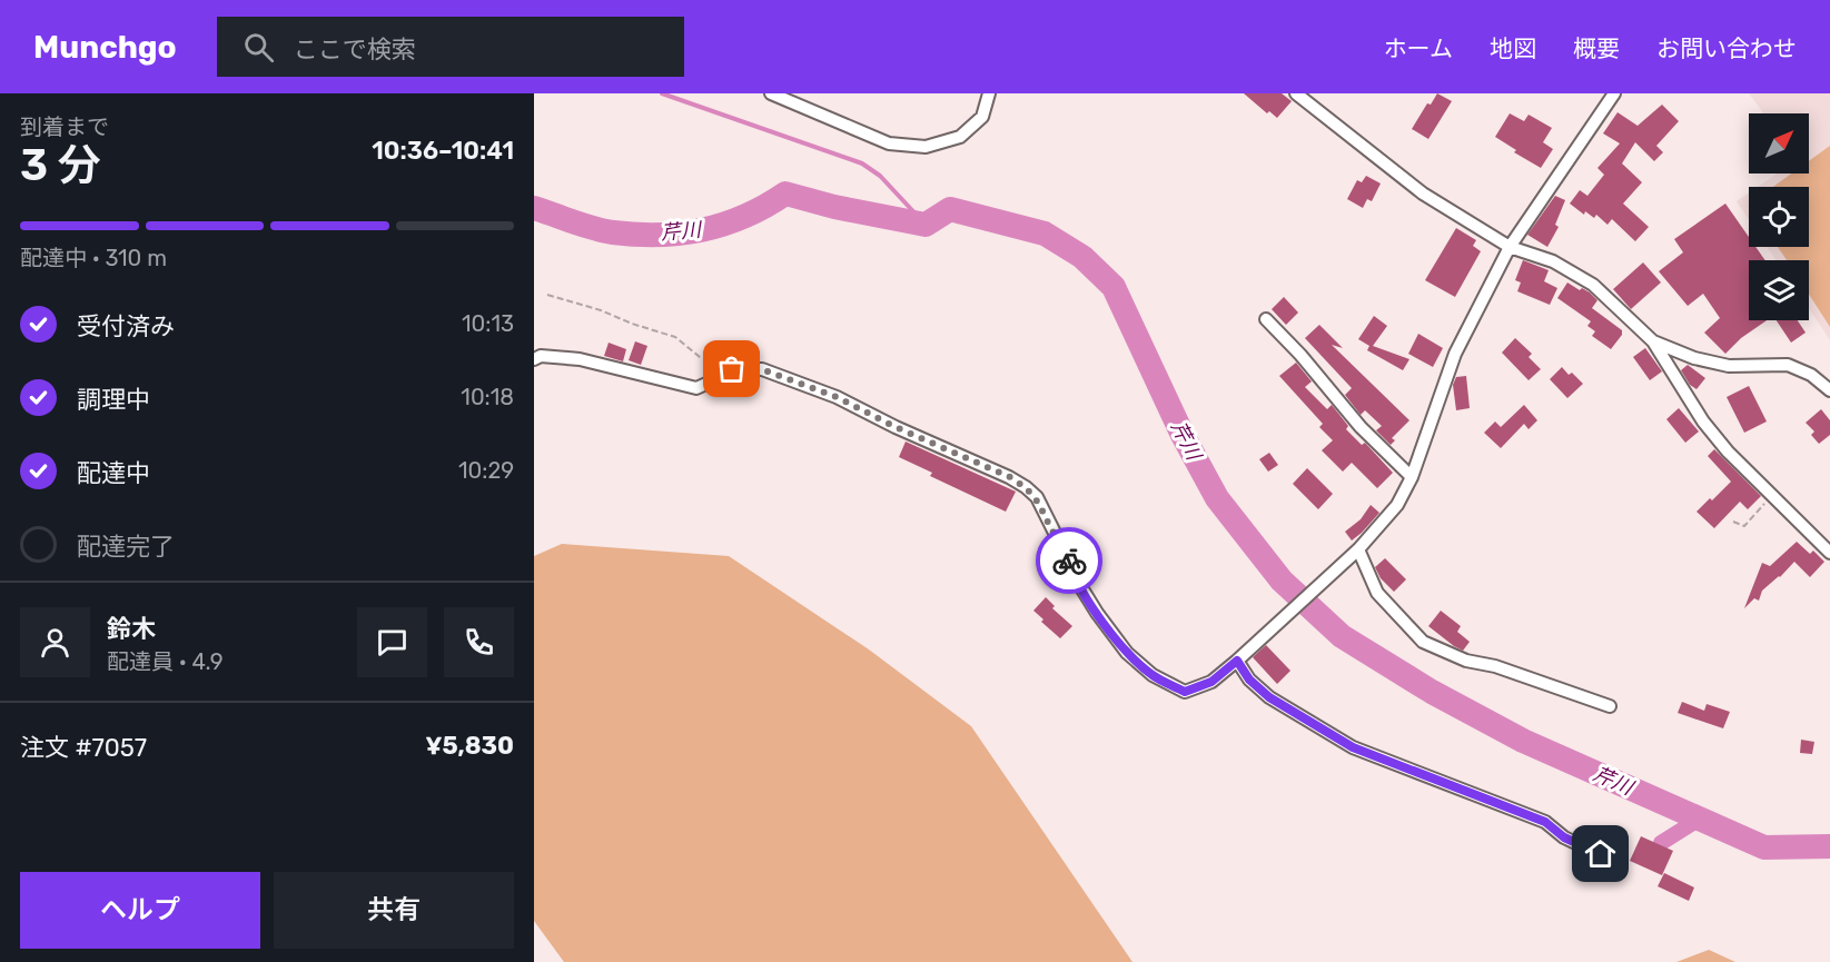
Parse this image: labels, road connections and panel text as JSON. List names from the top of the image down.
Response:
{
  "water": ["芹川"],
  "north": "top right",
  "page": {
    "header": "Munchgo",
    "search": "ここで検索",
    "nav": [
      "ホーム",
      "地図",
      "概要",
      "お問い合わせ"
    ],
    "heading": ["3 分", "到着まで", "10:36–10:41"],
    "panel": [
      "鈴木",
      "配達員 · 4.9",
      "注文 #7057",
      "¥5,830"
    ],
    "bar": "配達中 · 310 m",
    "list": [
      ["受付済み", "10:13"],
      ["調理中", "10:18"],
      ["配達中", "10:29"],
      "配達完了"
    ],
    "buttons": ["ヘルプ", "共有"]
  }
}
